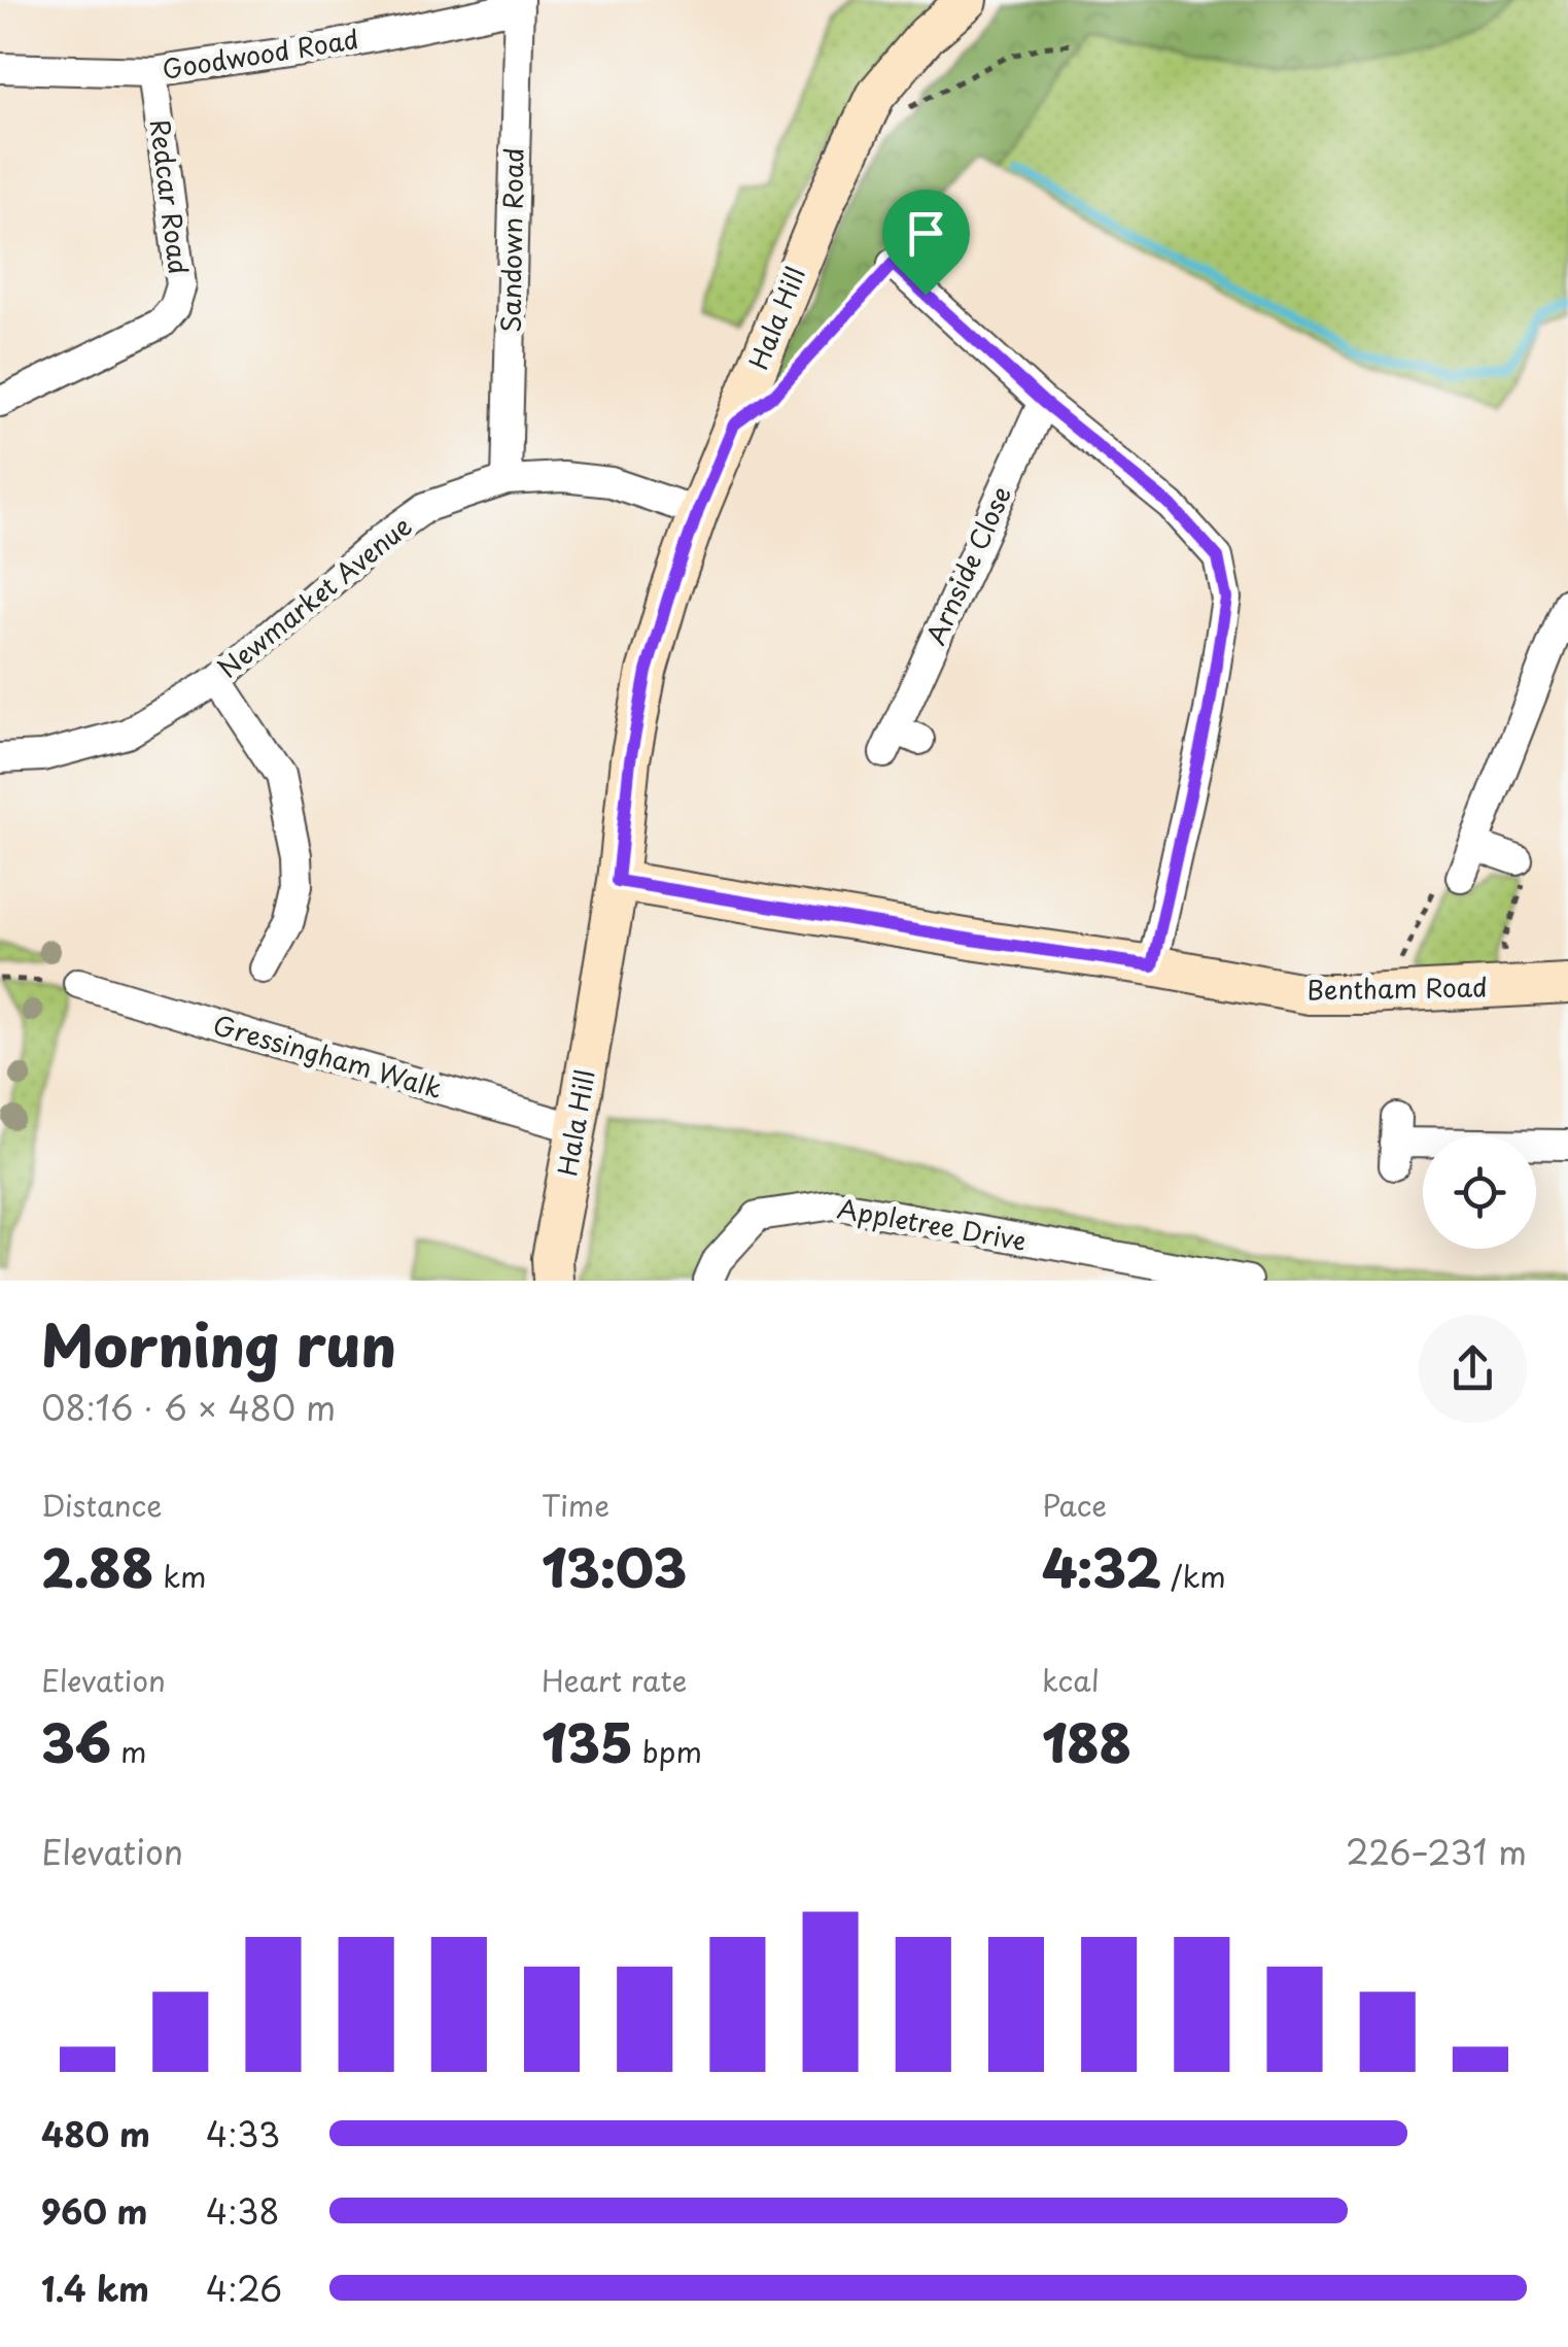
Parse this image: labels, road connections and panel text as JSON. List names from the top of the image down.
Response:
{
  "streets": {
    "street": [
      "Goodwood Road",
      "Redcar Road",
      "Sandown Road",
      "Hala Hill",
      "Arnside Close",
      "Newmarket Avenue",
      "Bentham Road",
      "Gressingham Walk",
      "Appletree Drive"
    ]
  },
  "crossings": [
    ["Goodwood Road", "Redcar Road"],
    ["Goodwood Road", "Sandown Road"],
    ["Sandown Road", "Newmarket Avenue"],
    ["Hala Hill", "Newmarket Avenue"],
    ["Hala Hill", "Bentham Road"],
    ["Hala Hill", "Gressingham Walk"]
  ],
  "page": {
    "heading": ["Morning run", "08:16 · 6 × 480 m"],
    "stats": [
      ["Distance", "2.88 km"],
      ["Time", "13:03"],
      ["Pace", "4:32 /km"],
      ["Elevation", "36 m"],
      ["Heart rate", "135 bpm"],
      ["kcal", "188"]
    ],
    "chart": ["Elevation", "226–231 m"],
    "list": [
      {
        "name": "480 m",
        "note": "4:33"
      },
      {
        "name": "960 m",
        "note": "4:38"
      },
      {
        "name": "1.4 km",
        "note": "4:26"
      }
    ]
  }
}
